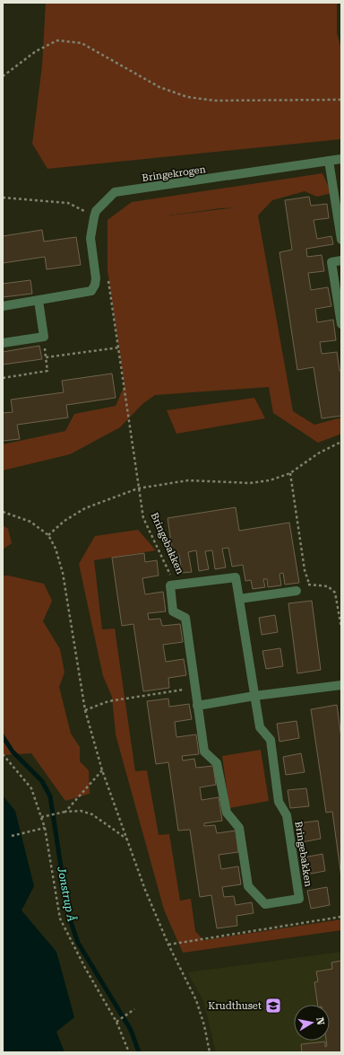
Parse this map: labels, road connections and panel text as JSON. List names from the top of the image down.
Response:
{
  "streets": {
    "street": ["Bringekrogen", "Bringebakken"]
  },
  "water": ["Jonstrup Å"],
  "places": {
    "school or university": ["Krudthuset"]
  },
  "north": "right"
}
